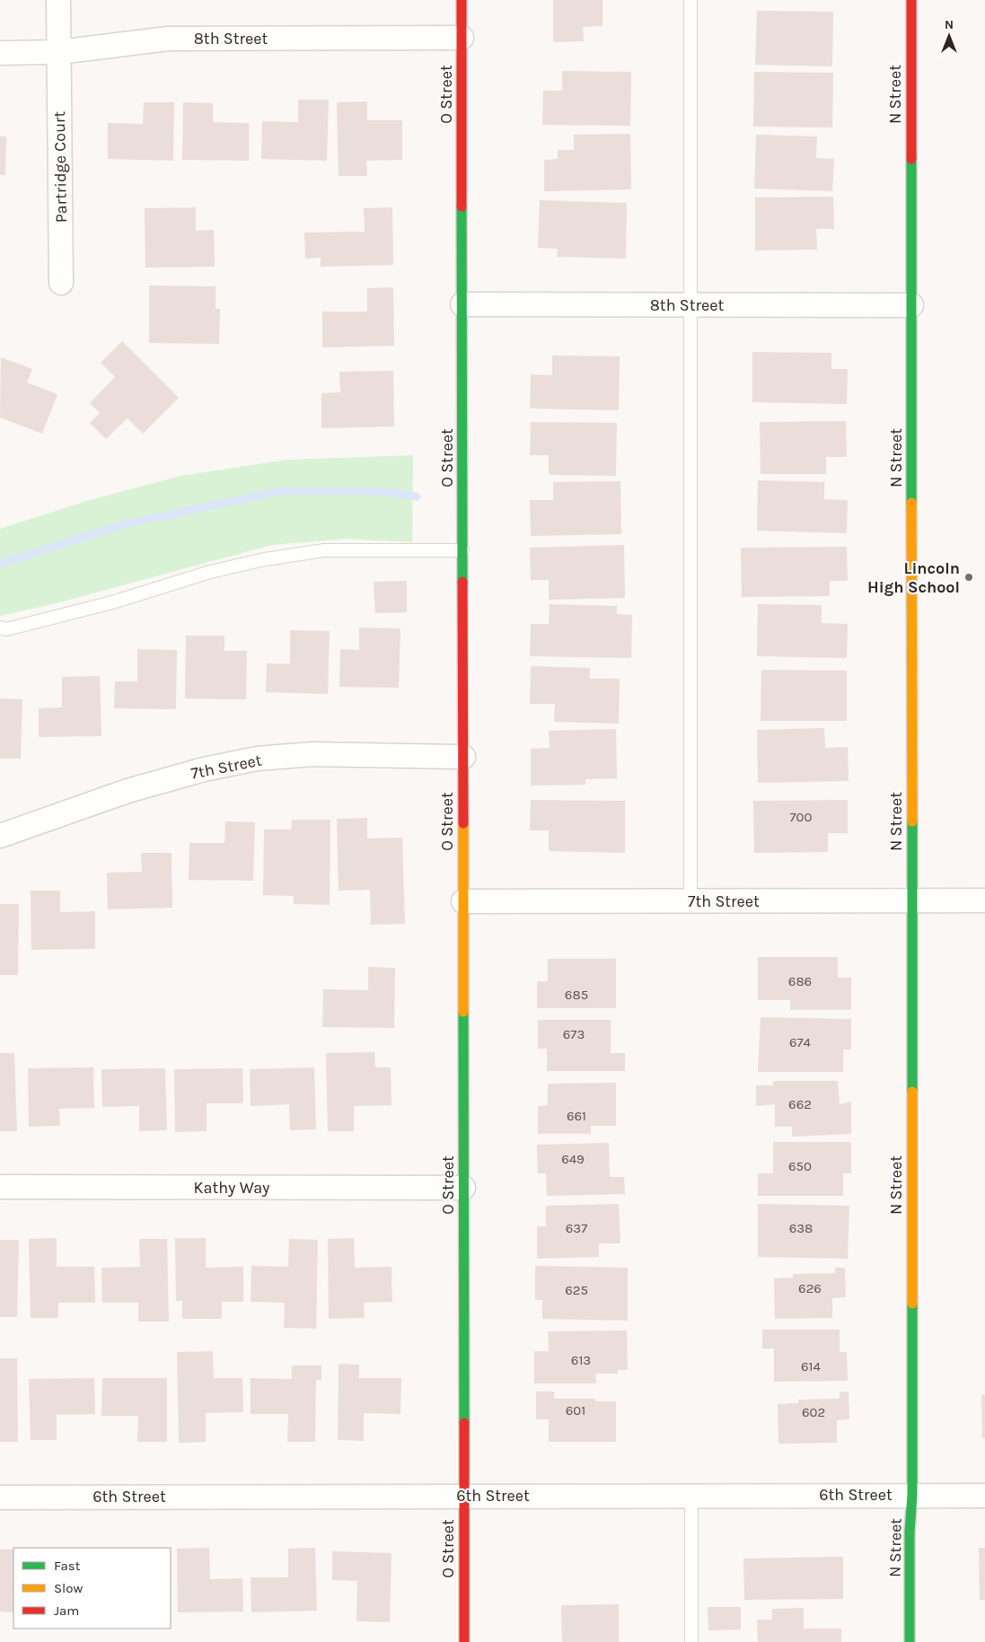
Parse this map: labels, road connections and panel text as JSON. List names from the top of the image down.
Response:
{
  "streets": {
    "street": [
      "8th Street",
      "O Street",
      "N Street",
      "Partridge Court",
      "7th Street",
      "Kathy Way",
      "6th Street"
    ]
  },
  "crossings": [
    ["8th Street", "O Street"],
    ["8th Street", "N Street"],
    ["8th Street", "Partridge Court"],
    ["O Street", "7th Street"],
    ["O Street", "Kathy Way"],
    ["O Street", "6th Street"],
    ["N Street", "7th Street"],
    ["N Street", "6th Street"]
  ],
  "places": ["Lincoln High School"],
  "house_numbers": [
    "700",
    "686",
    "685",
    "673",
    "674",
    "662",
    "661",
    "649",
    "650",
    "637",
    "638",
    "626",
    "625",
    "613",
    "614",
    "601",
    "602"
  ],
  "legend": ["Fast", "Slow", "Jam"],
  "north": "top"
}
